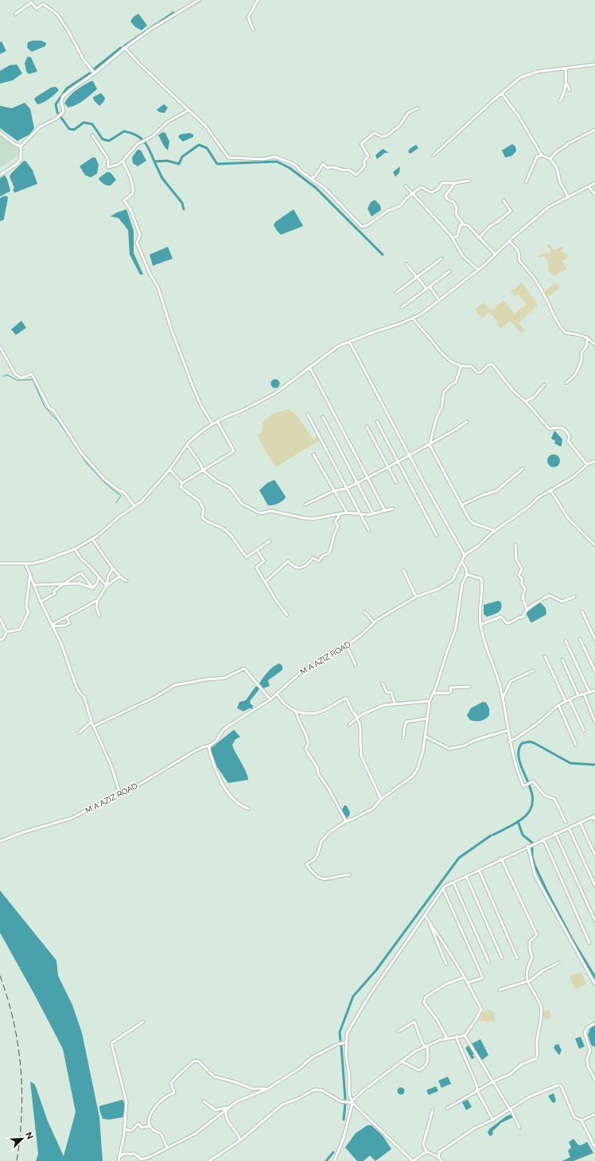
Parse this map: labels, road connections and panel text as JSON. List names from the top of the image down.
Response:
{
  "streets": {
    "street": ["M A AZIZ ROAD"]
  },
  "north": "top right"
}
